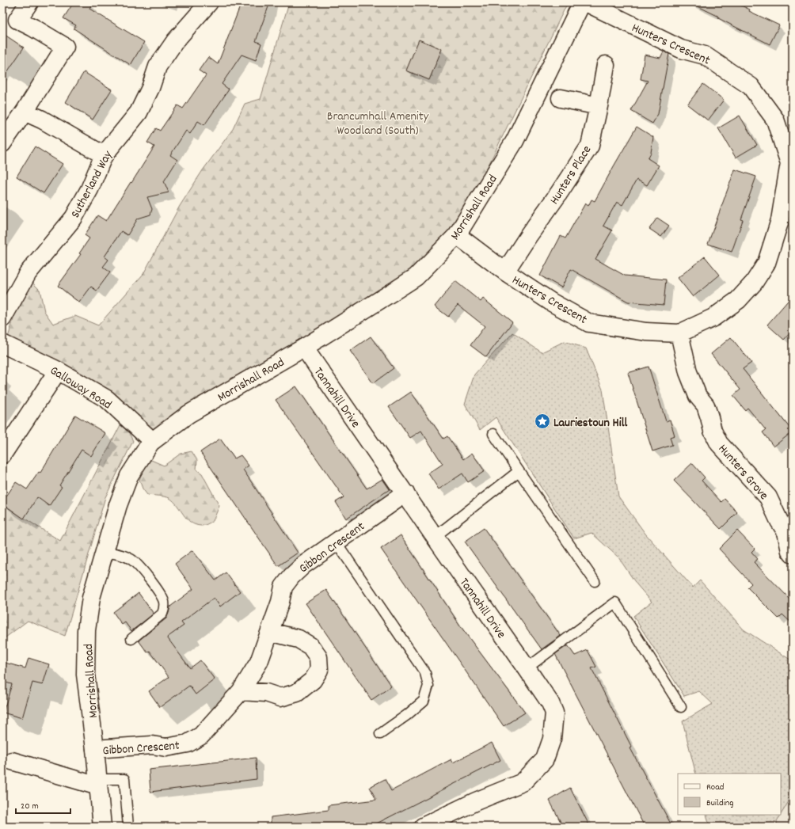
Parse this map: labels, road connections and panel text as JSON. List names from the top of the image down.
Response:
{
  "streets": {
    "street": [
      "Hunters Crescent",
      "Hunters Place",
      "Sutherland Way",
      "Morrishall Road",
      "Galloway Road",
      "Tannahill Drive",
      "Hunters Grove",
      "Gibbon Crescent"
    ]
  },
  "crossings": [
    ["Hunters Crescent", "Hunters Place"],
    ["Hunters Crescent", "Morrishall Road"],
    ["Hunters Crescent", "Hunters Grove"],
    ["Morrishall Road", "Galloway Road"],
    ["Morrishall Road", "Tannahill Drive"],
    ["Morrishall Road", "Gibbon Crescent"],
    ["Tannahill Drive", "Gibbon Crescent"]
  ],
  "parks": ["Brancumhall Amenity Woodland (South)"],
  "places": {
    "place": ["Lauriestoun Hill"]
  },
  "legend": ["Road", "Building"],
  "scale_bar": "20 m"
}
